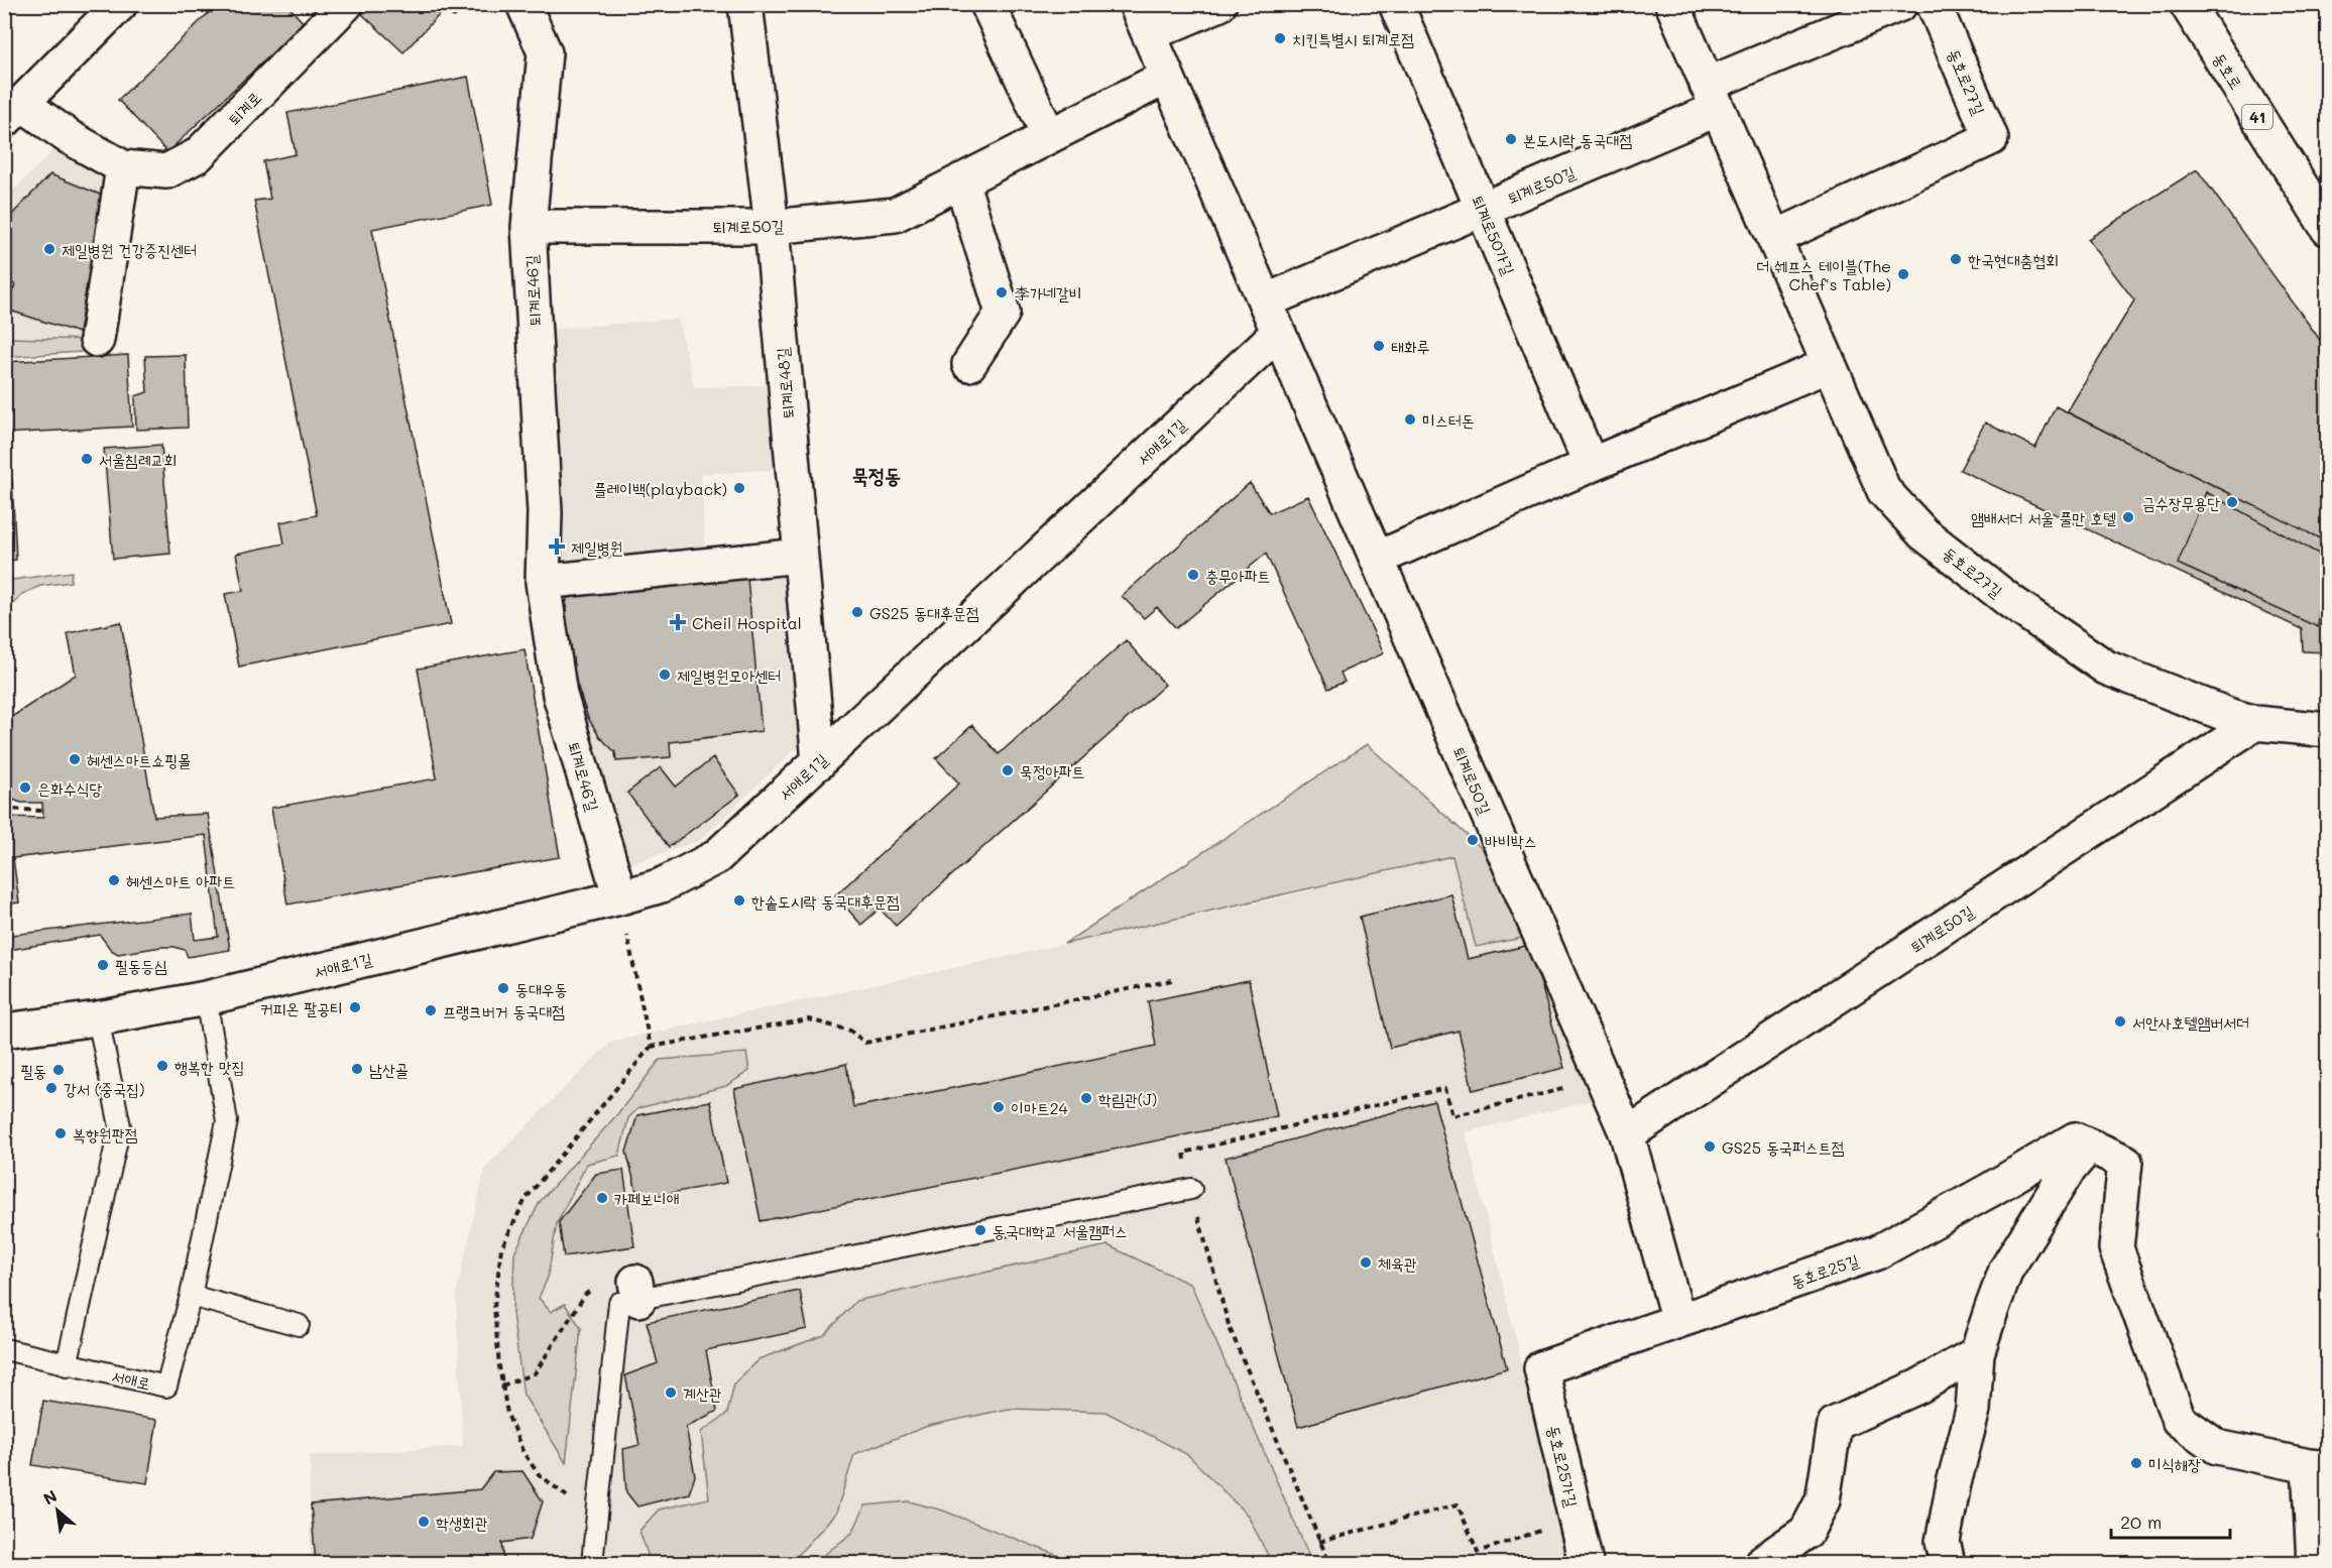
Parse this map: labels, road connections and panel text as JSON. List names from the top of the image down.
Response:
{
  "streets": {
    "street": [
      "동호로",
      "동호로27길",
      "퇴계로",
      "41",
      "퇴계로50길",
      "퇴계로50가길",
      "퇴계로46길",
      "퇴계로48길",
      "서애로1길",
      "동호로25길",
      "동호로25가길"
    ],
    "lane": ["서애로"]
  },
  "crossings": [
    ["동호로27길", "퇴계로50길"],
    ["퇴계로50길", "퇴계로50가길"],
    ["퇴계로50길", "퇴계로46길"],
    ["퇴계로50길", "퇴계로48길"],
    ["퇴계로50길", "서애로1길"],
    ["퇴계로50길", "동호로25길"],
    ["퇴계로46길", "서애로1길"],
    ["퇴계로48길", "서애로1길"],
    ["동호로25길", "동호로25가길"]
  ],
  "districts": ["묵정동"],
  "places": {
    "other": [
      "치킨특별시 퇴계로점",
      "본도시락 동국대점",
      "제일병원 건강증진센터",
      "한국현대춤협회",
      "더 쉐프스 테이블(The Chef's Table)",
      "李가네갈비",
      "태화루",
      "미스터돈",
      "서울침례교회",
      "플레이백(playback)",
      "금수장무용단",
      "앰배서더 서울 풀만 호텔",
      "충무아파트",
      "GS25 동대후문점",
      "제일병원모아센터",
      "헤센스마트쇼핑몰",
      "묵정아파트",
      "은화수식당",
      "바비박스",
      "헤센스마트 아파트",
      "한솥도시락 동국대후문점",
      "필동등심",
      "동대우동",
      "커피온 팔공티",
      "프랭크버거 동국대점",
      "서안사호텔앰버서더",
      "행복한 맛집",
      "남산골",
      "필동",
      "강서 (중국집)",
      "학림관(J)",
      "이마트24",
      "복향원판점",
      "GS25 동국퍼스트점",
      "카페보니애",
      "동국대학교 서울캠퍼스",
      "체육관",
      "계산관",
      "미식해장",
      "학생회관"
    ],
    "health": ["제일병원", "Cheil Hospital"]
  },
  "scale_bar": "20 m",
  "north": "top left"
}
